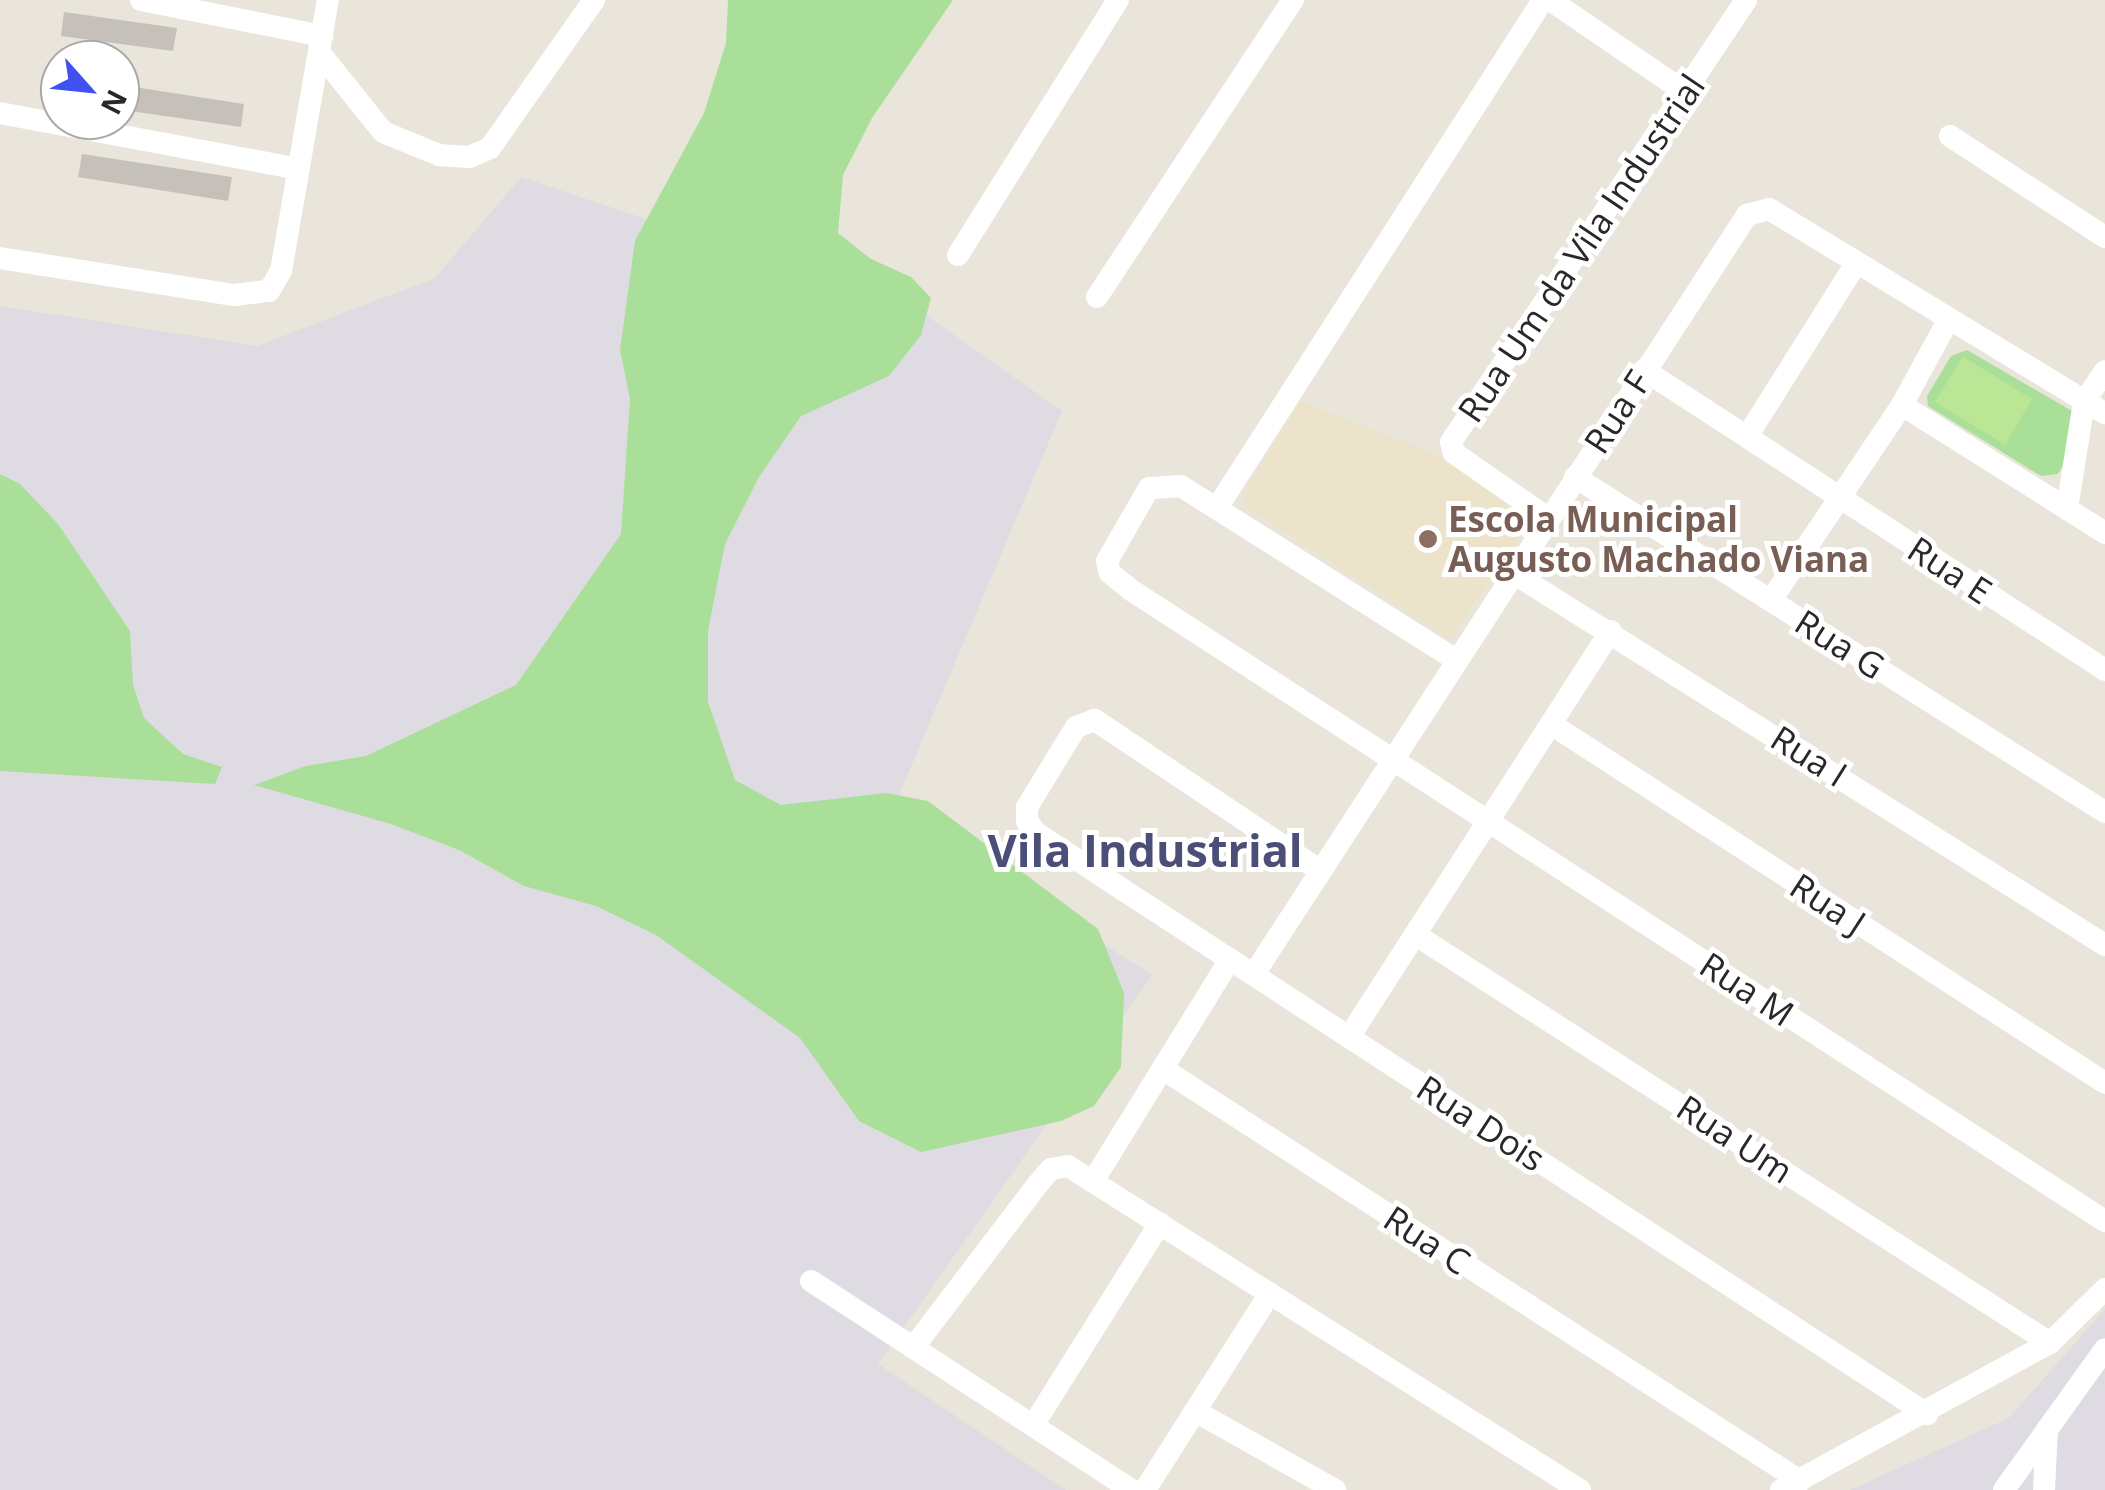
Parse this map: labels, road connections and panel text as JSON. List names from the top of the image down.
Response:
{
  "streets": {
    "street": [
      "Rua Um da Vila Industrial",
      "Rua F",
      "Rua E",
      "Rua G",
      "Rua I",
      "Rua J",
      "Rua M",
      "Rua Dois",
      "Rua Um",
      "Rua C"
    ]
  },
  "crossings": [
    ["Rua Um da Vila Industrial", "Rua F"],
    ["Rua F", "Rua E"],
    ["Rua F", "Rua G"],
    ["Rua F", "Rua I"],
    ["Rua F", "Rua M"],
    ["Rua F", "Rua Dois"]
  ],
  "districts": ["Vila Industrial"],
  "places": ["Escola Municipal Augusto Machado Viana"],
  "north": "bottom right"
}
